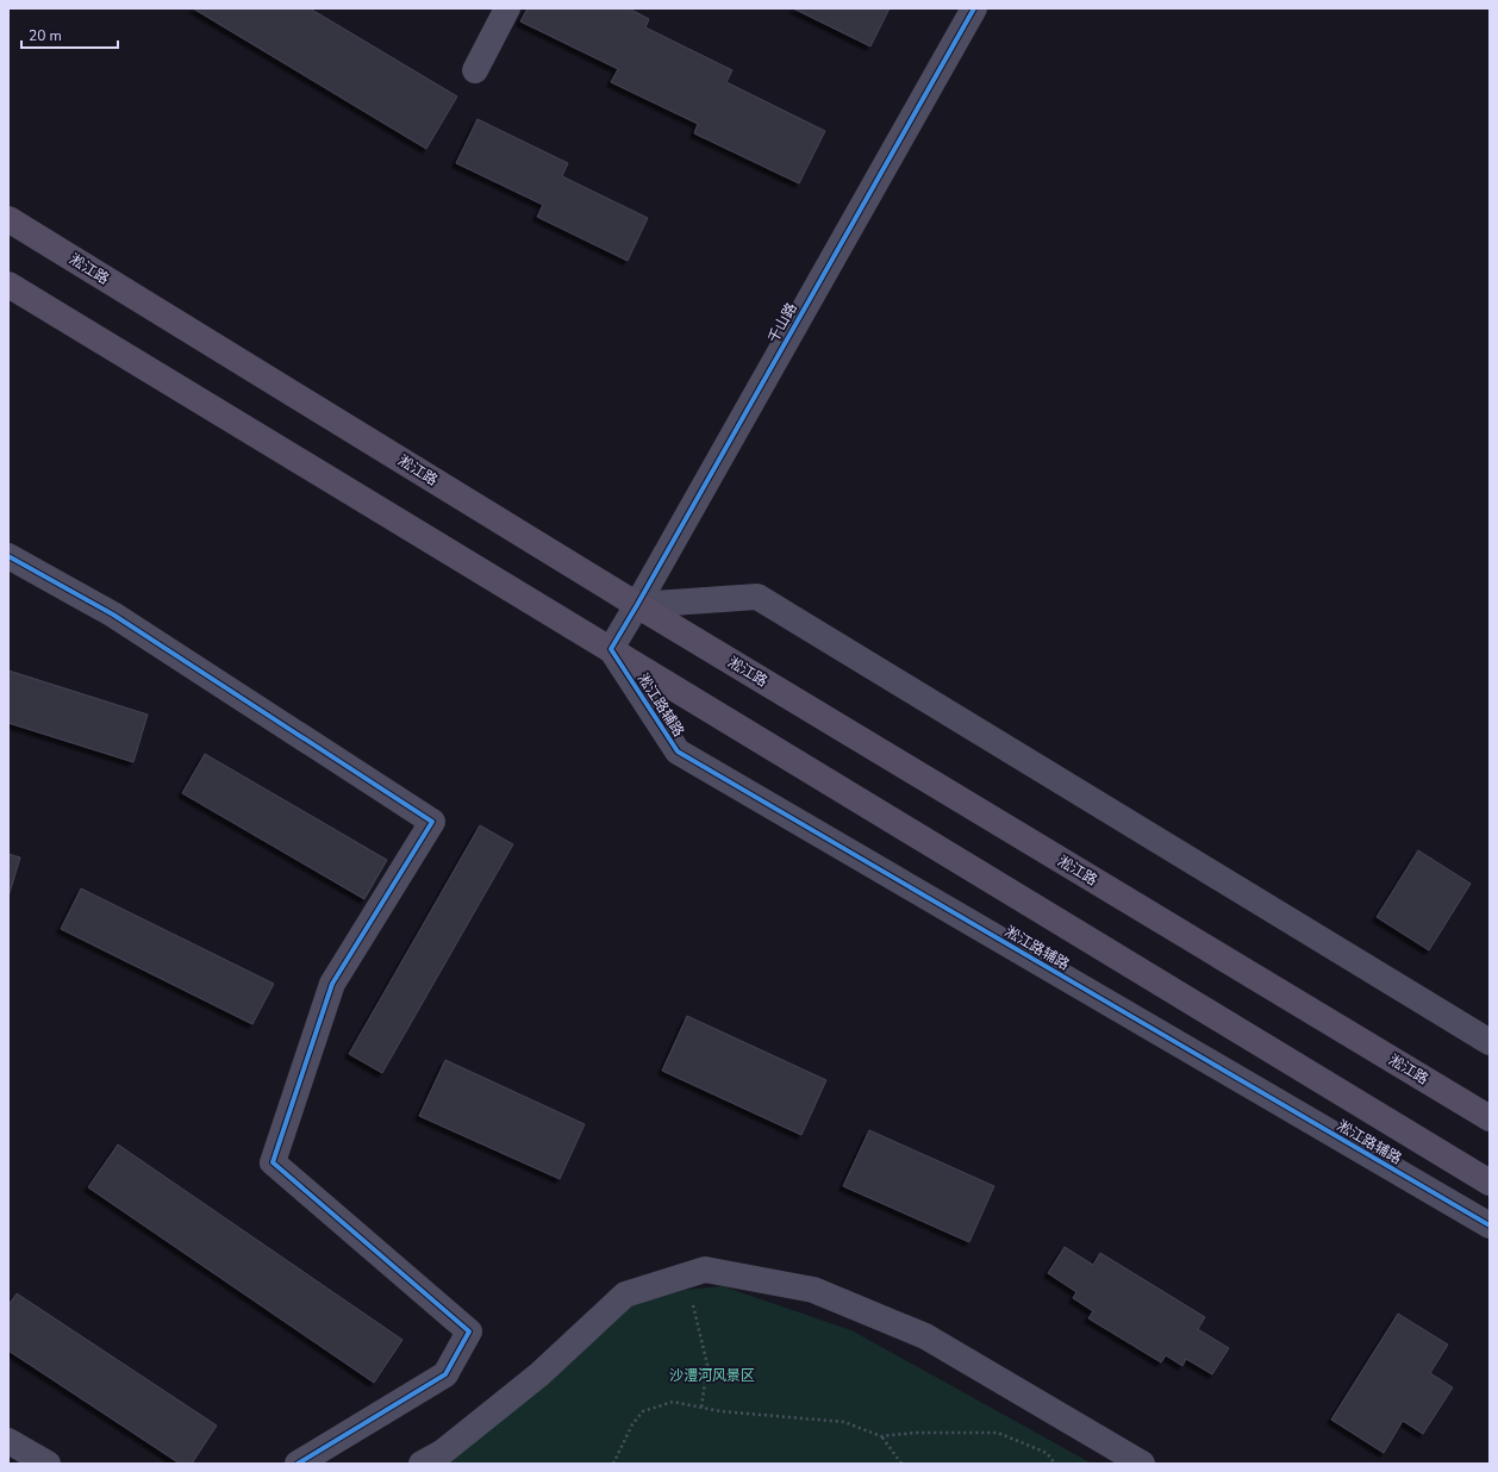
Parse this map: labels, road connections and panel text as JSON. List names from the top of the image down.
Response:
{
  "streets": {
    "main road": ["淞江路"],
    "street": ["千山路", "淞江路辅路"]
  },
  "crossings": [
    ["淞江路", "千山路"],
    ["千山路", "淞江路辅路"]
  ],
  "parks": ["沙澧河风景区"],
  "scale_bar": "20 m"
}
